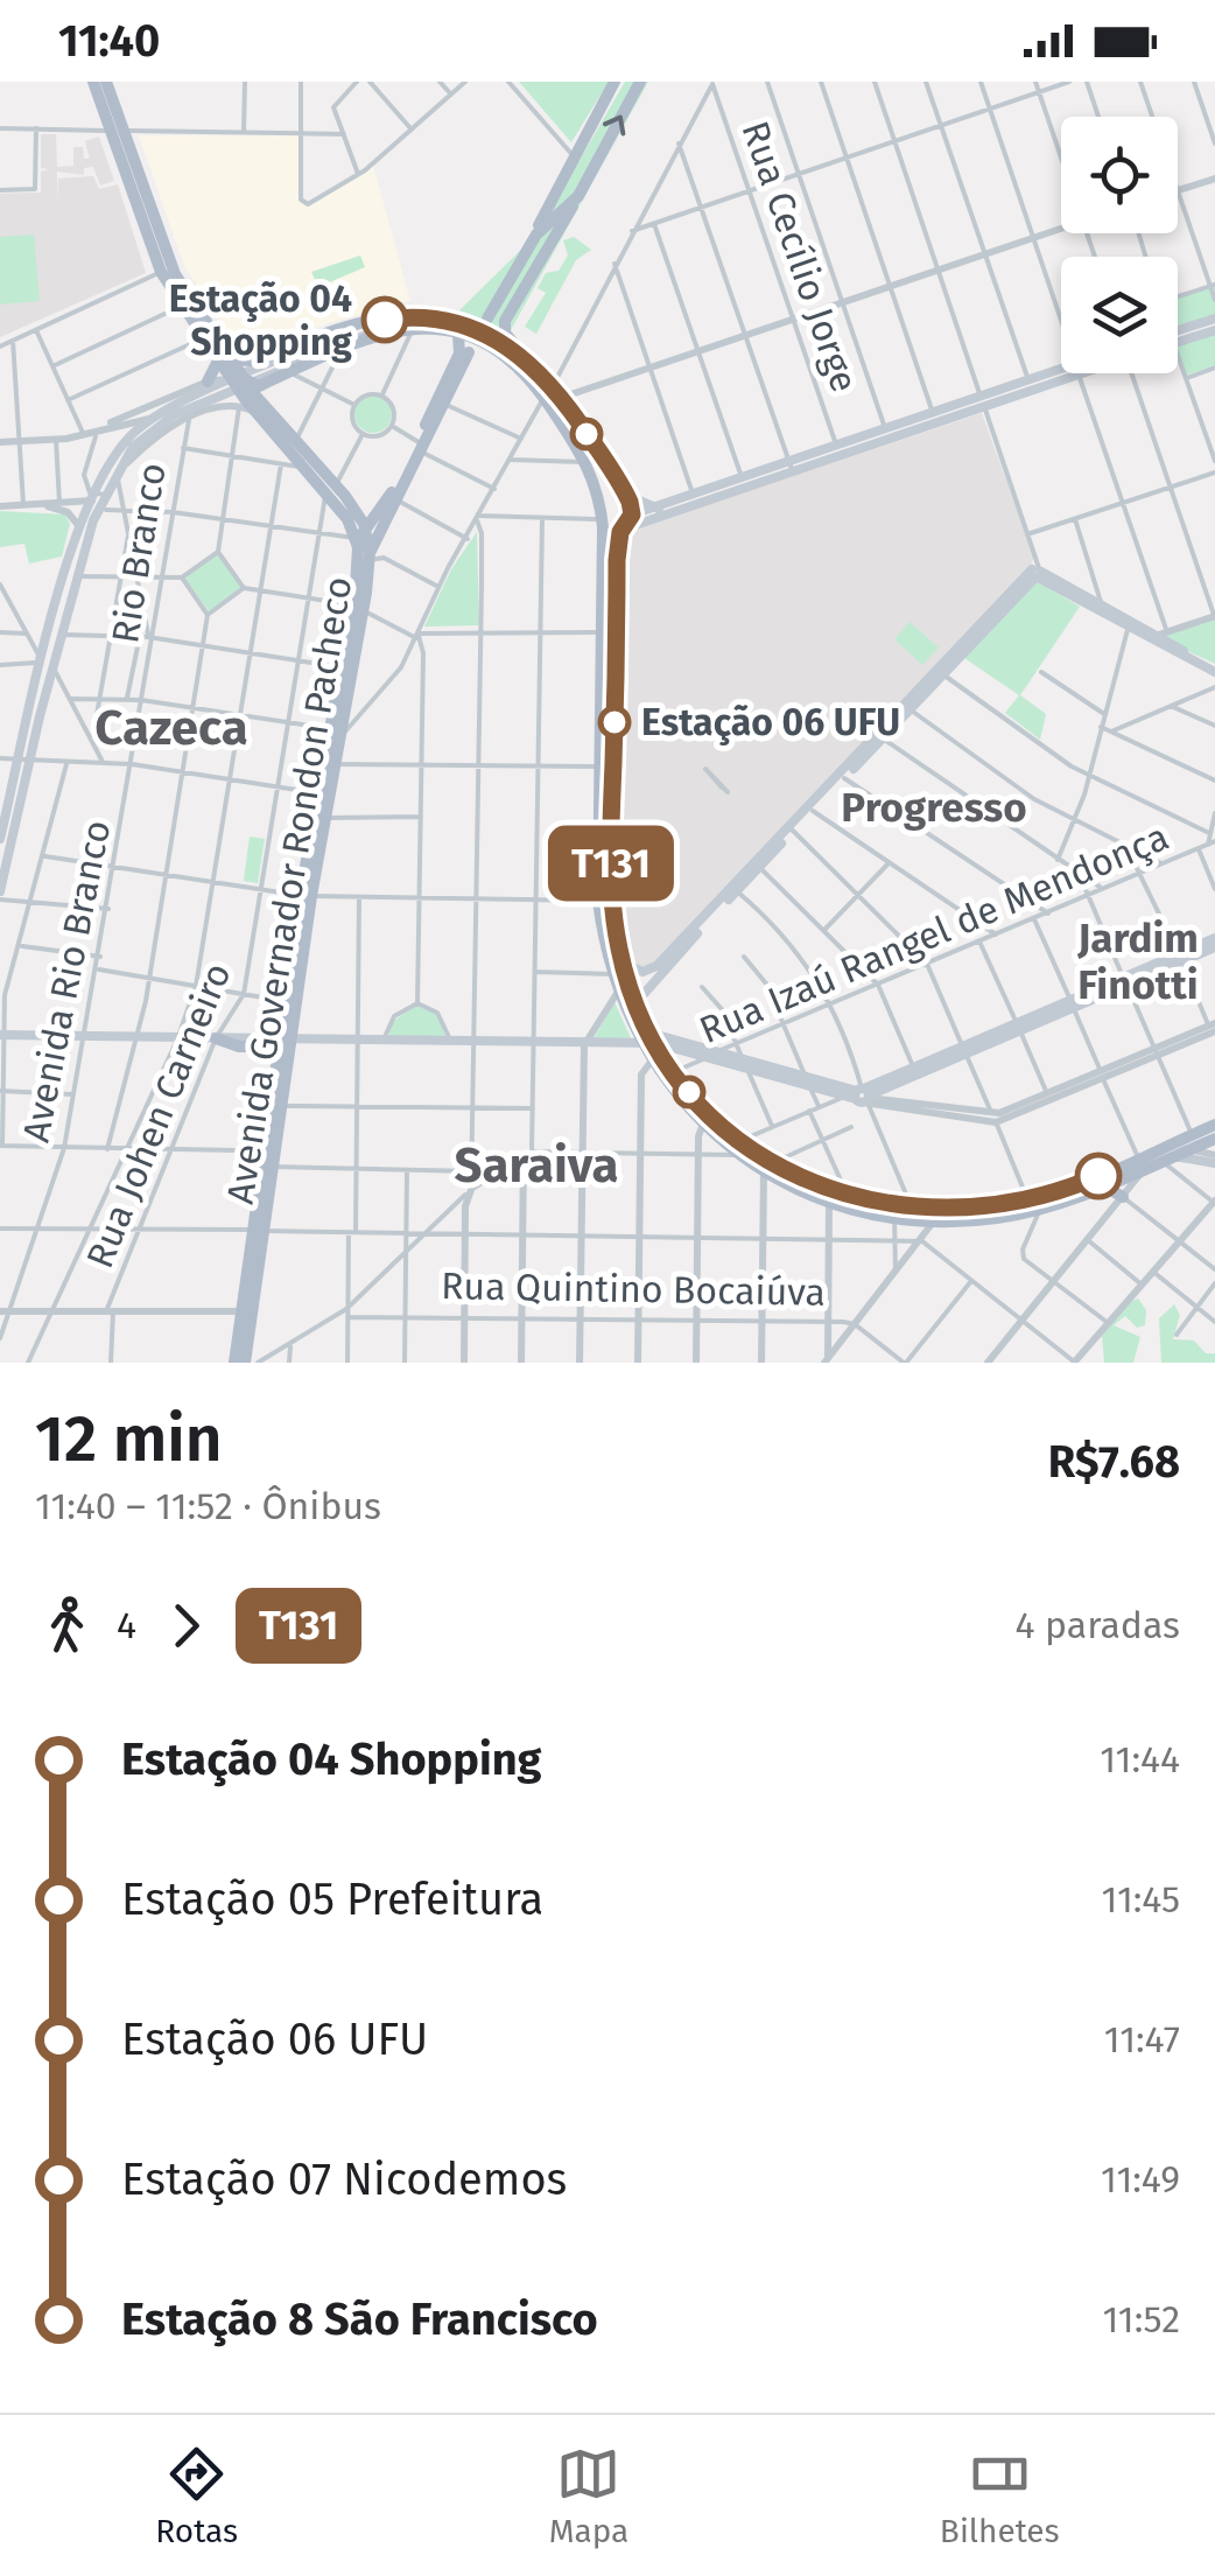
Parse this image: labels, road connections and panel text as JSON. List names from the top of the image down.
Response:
{
  "streets": {
    "main road": ["Avenida Governador Rondon Pacheco"],
    "street": [
      "Rua Cecílio Jorge",
      "Rio Branco",
      "Rua Izaú Rangel de Mendonça",
      "Avenida Rio Branco",
      "Rua Johen Carneiro",
      "Rua Quintino Bocaiúva"
    ]
  },
  "crossings": [
    ["Rio Branco", "Avenida Rio Branco"],
    ["Avenida Governador Rondon Pacheco", "Rua Johen Carneiro"]
  ],
  "districts": [
    "Cazeca",
    "Progresso",
    "Jardim Finotti",
    "Saraiva"
  ],
  "places": ["Estação 04 Shopping", "Estação 06 UFU"],
  "lines": ["bus line T131"],
  "page": {
    "status": "11:40",
    "on_map": "T131",
    "heading": ["12 min", "11:40 – 11:52 · Ônibus", "R$7.68"],
    "legs": ["4", "T131", "4 paradas"],
    "list": [
      {
        "name": "Estação 04 Shopping",
        "value": "11:44"
      },
      {
        "name": "Estação 05 Prefeitura",
        "value": "11:45"
      },
      {
        "name": "Estação 06 UFU",
        "value": "11:47"
      },
      {
        "name": "Estação 07 Nicodemos",
        "value": "11:49"
      },
      {
        "name": "Estação 8 São Francisco",
        "value": "11:52"
      }
    ],
    "tabs": ["Rotas", "Mapa", "Bilhetes"]
  }
}
